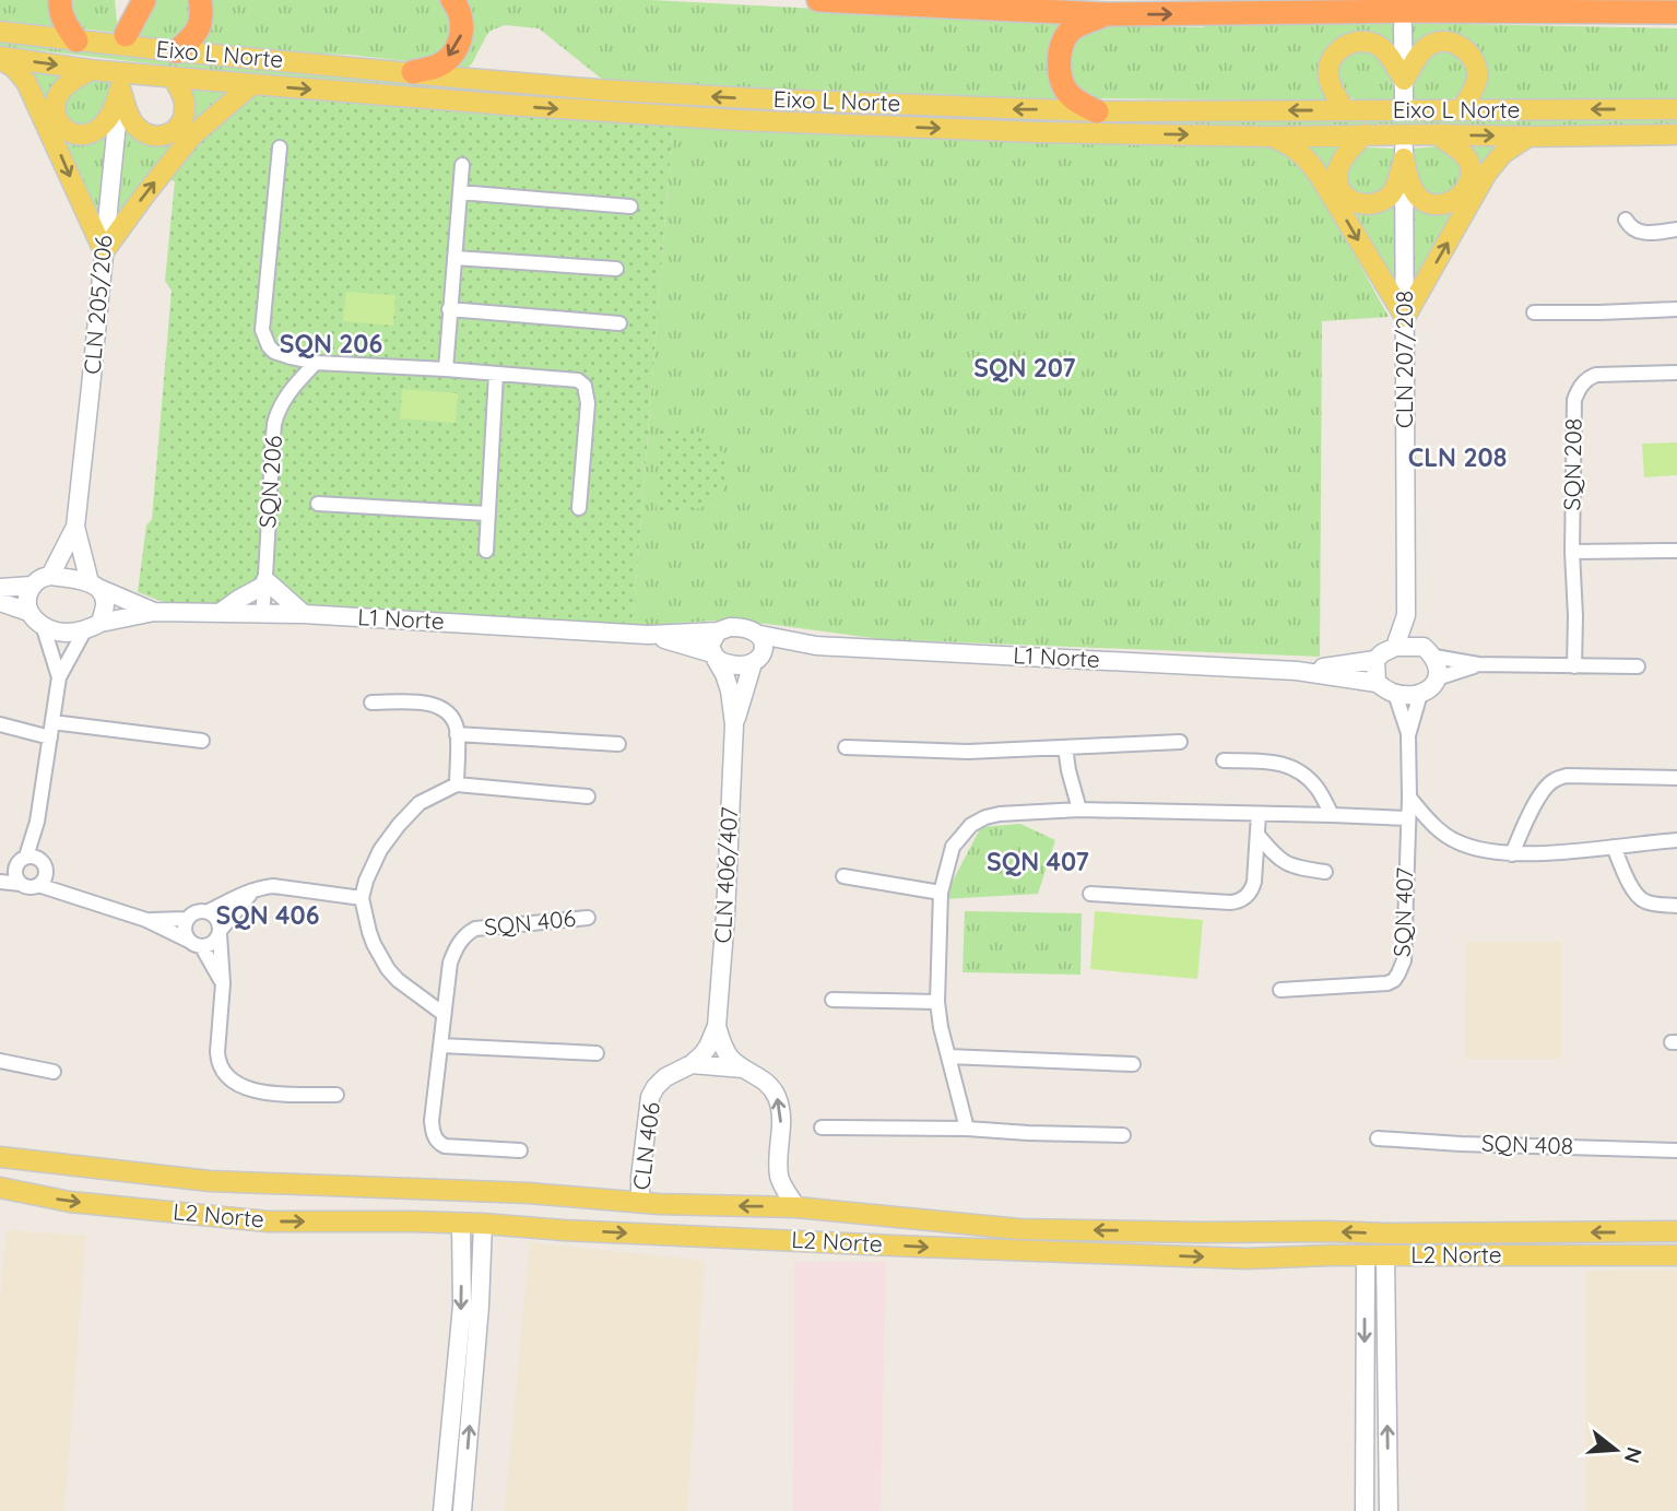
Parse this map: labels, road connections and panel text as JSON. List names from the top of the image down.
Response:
{
  "streets": {
    "main road": ["Eixo L Norte", "L2 Norte"],
    "street": [
      "CLN 205/206",
      "CLN 207/208",
      "SQN 208",
      "SQN 206",
      "L1 Norte",
      "CLN 406/407",
      "SQN 407",
      "SQN 406",
      "SQN 408",
      "CLN 406"
    ]
  },
  "crossings": [
    ["CLN 205/206", "L1 Norte"],
    ["CLN 207/208", "L1 Norte"],
    ["SQN 206", "L1 Norte"],
    ["L1 Norte", "CLN 406/407"],
    ["CLN 406/407", "CLN 406"],
    ["CLN 406", "L2 Norte"]
  ],
  "districts": [
    "SQN 206",
    "SQN 207",
    "CLN 208",
    "SQN 407",
    "SQN 406"
  ],
  "north": "right"
}
